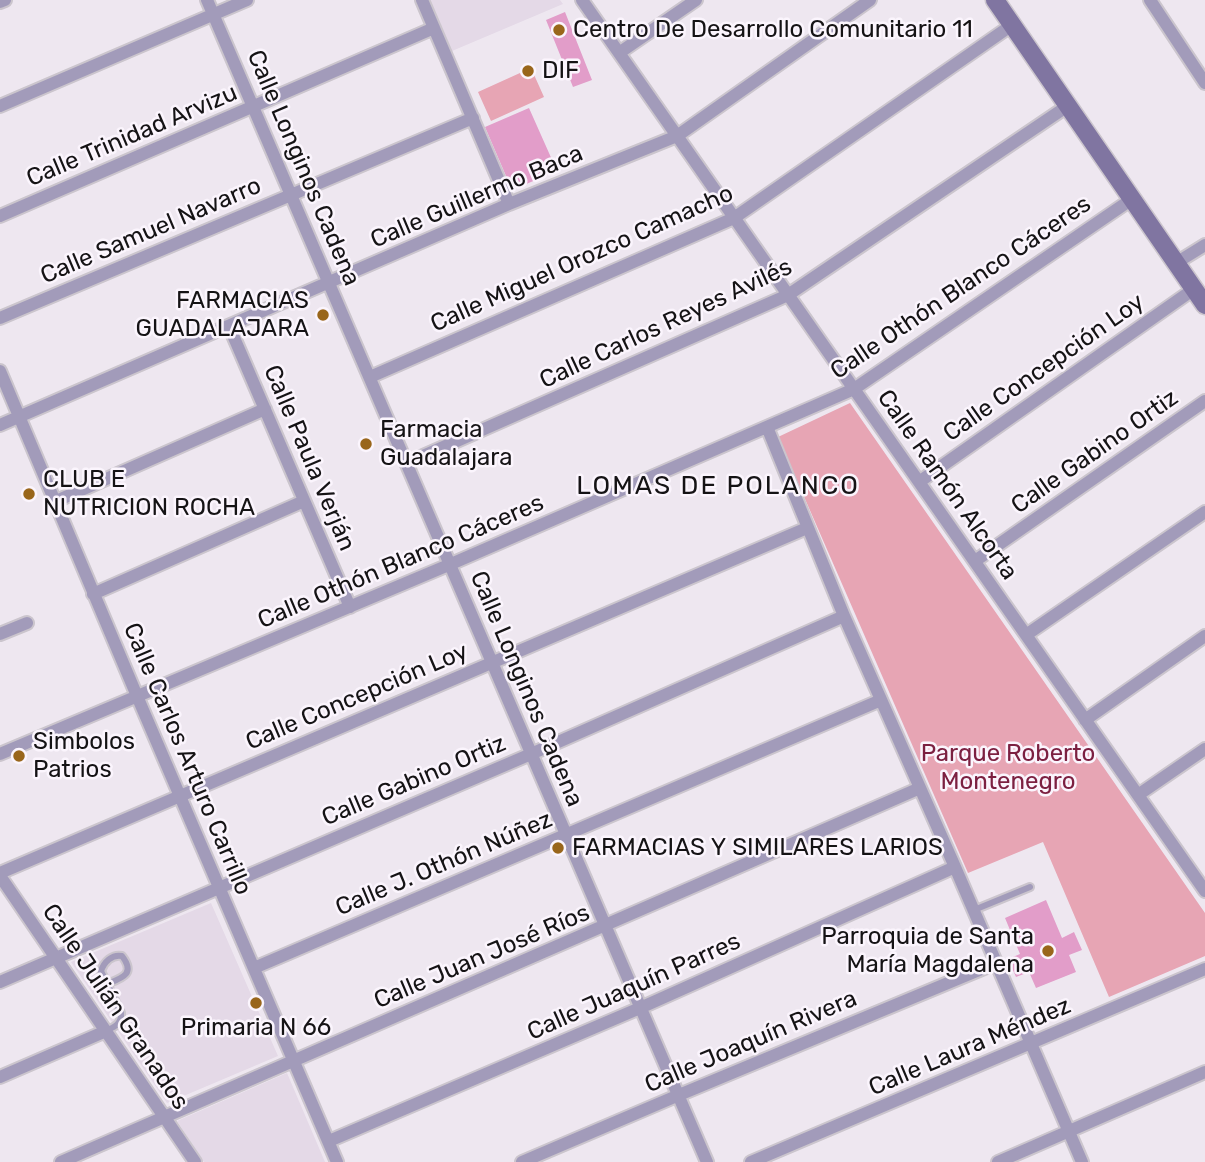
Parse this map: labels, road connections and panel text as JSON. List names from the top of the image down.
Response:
{
  "streets": {
    "street": [
      "Calle Trinidad Arvizu",
      "Calle Longinos Cadena",
      "Calle Guillermo Baca",
      "Calle Samuel Navarro",
      "Calle Miguel Orozco Camacho",
      "Calle Othón Blanco Cáceres",
      "Calle Carlos Reyes Avilés",
      "Calle Concepción Loy",
      "Calle Gabino Ortiz",
      "Calle Paula Verján",
      "Calle Ramón Alcorta",
      "Calle Carlos Arturo Carrillo",
      "Calle J. Othón Núñez",
      "Calle Juan José Ríos",
      "Calle Juaquín Parres",
      "Calle Julián Granados",
      "Calle Joaquín Rivera",
      "Calle Laura Méndez"
    ]
  },
  "crossings": [
    ["Calle Trinidad Arvizu", "Calle Longinos Cadena"],
    ["Calle Longinos Cadena", "Calle Guillermo Baca"],
    ["Calle Longinos Cadena", "Calle Samuel Navarro"],
    ["Calle Longinos Cadena", "Calle Miguel Orozco Camacho"],
    ["Calle Longinos Cadena", "Calle Othón Blanco Cáceres"],
    ["Calle Longinos Cadena", "Calle Carlos Reyes Avilés"],
    ["Calle Longinos Cadena", "Calle Concepción Loy"],
    ["Calle Longinos Cadena", "Calle Gabino Ortiz"],
    ["Calle Longinos Cadena", "Calle J. Othón Núñez"],
    ["Calle Longinos Cadena", "Calle Juan José Ríos"],
    ["Calle Longinos Cadena", "Calle Juaquín Parres"],
    ["Calle Longinos Cadena", "Calle Joaquín Rivera"],
    ["Calle Guillermo Baca", "Calle Paula Verján"],
    ["Calle Guillermo Baca", "Calle Ramón Alcorta"],
    ["Calle Guillermo Baca", "Calle Carlos Arturo Carrillo"],
    ["Calle Miguel Orozco Camacho", "Calle Ramón Alcorta"],
    ["Calle Othón Blanco Cáceres", "Calle Paula Verján"],
    ["Calle Othón Blanco Cáceres", "Calle Ramón Alcorta"],
    ["Calle Othón Blanco Cáceres", "Calle Carlos Arturo Carrillo"],
    ["Calle Carlos Reyes Avilés", "Calle Ramón Alcorta"],
    ["Calle Concepción Loy", "Calle Ramón Alcorta"],
    ["Calle Concepción Loy", "Calle Carlos Arturo Carrillo"],
    ["Calle Concepción Loy", "Calle Julián Granados"],
    ["Calle Gabino Ortiz", "Calle Ramón Alcorta"],
    ["Calle Gabino Ortiz", "Calle Carlos Arturo Carrillo"],
    ["Calle Gabino Ortiz", "Calle Julián Granados"],
    ["Calle Carlos Arturo Carrillo", "Calle J. Othón Núñez"],
    ["Calle Carlos Arturo Carrillo", "Calle Juan José Ríos"],
    ["Calle Carlos Arturo Carrillo", "Calle Juaquín Parres"],
    ["Calle Juan José Ríos", "Calle Julián Granados"]
  ],
  "districts": ["LOMAS DE POLANCO"],
  "parks": ["Parque Roberto Montenegro"],
  "places": [
    "Centro De Desarrollo Comunitario 11",
    "DIF",
    "FARMACIAS GUADALAJARA",
    "Farmacia Guadalajara",
    "CLUB E NUTRICION ROCHA",
    "Simbolos Patrios",
    "FARMACIAS Y SIMILARES LARIOS",
    "Parroquia de Santa María Magdalena",
    "Primaria N 66"
  ]
}
